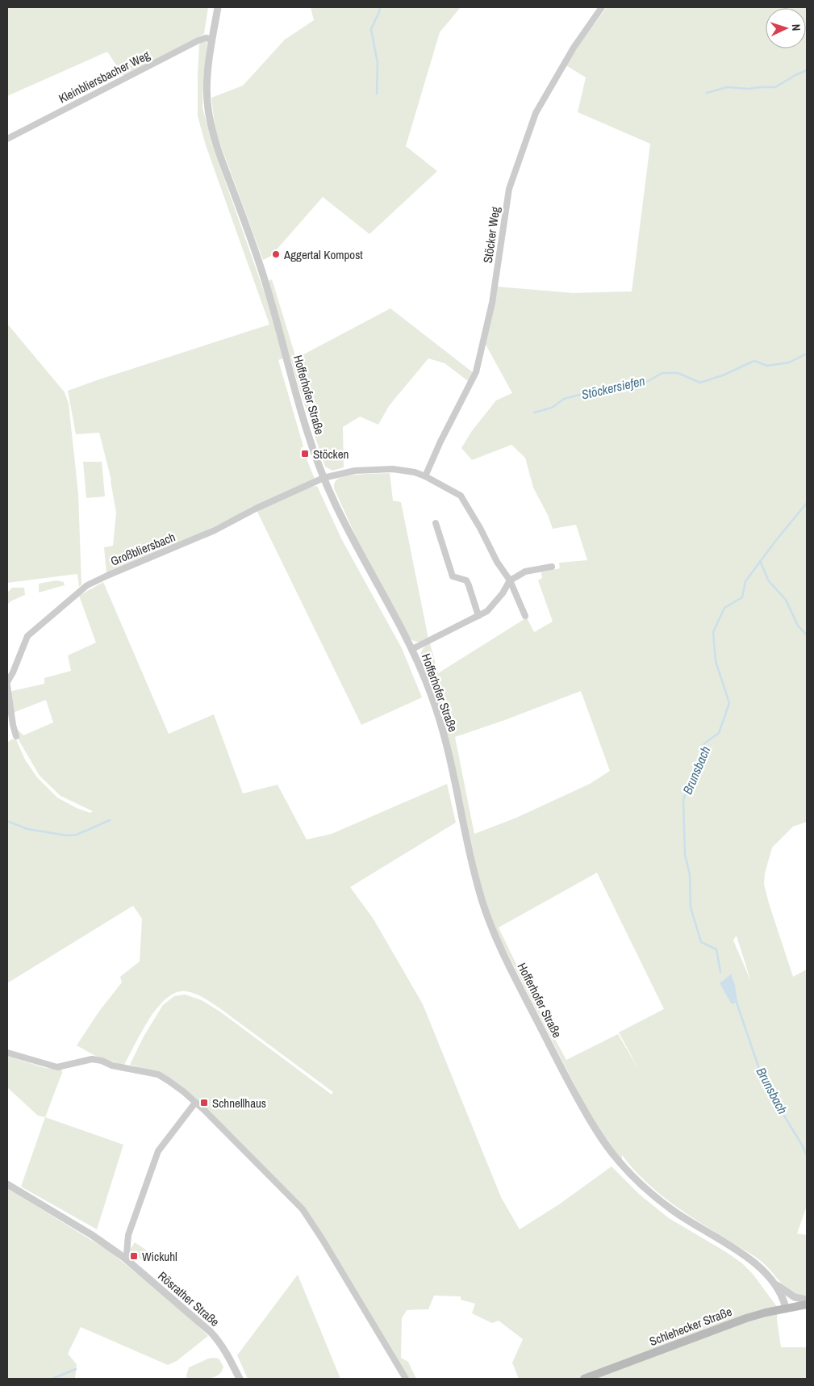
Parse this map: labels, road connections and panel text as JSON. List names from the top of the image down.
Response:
{
  "streets": {
    "main road": ["Schlehecker Straße"],
    "street": [
      "Kleinbliersbacher Weg",
      "Stöcker Weg",
      "Hofferhofer Straße",
      "Großbliersbach",
      "Rösrather Straße"
    ]
  },
  "crossings": [
    ["Kleinbliersbacher Weg", "Hofferhofer Straße"],
    ["Hofferhofer Straße", "Großbliersbach"],
    ["Hofferhofer Straße", "Schlehecker Straße"]
  ],
  "water": ["Stöckersiefen", "Brunsbach"],
  "places": {
    "other": ["Aggertal Kompost"],
    "transit": ["Stöcken", "Schnellhaus", "Wickuhl"]
  },
  "north": "right"
}
